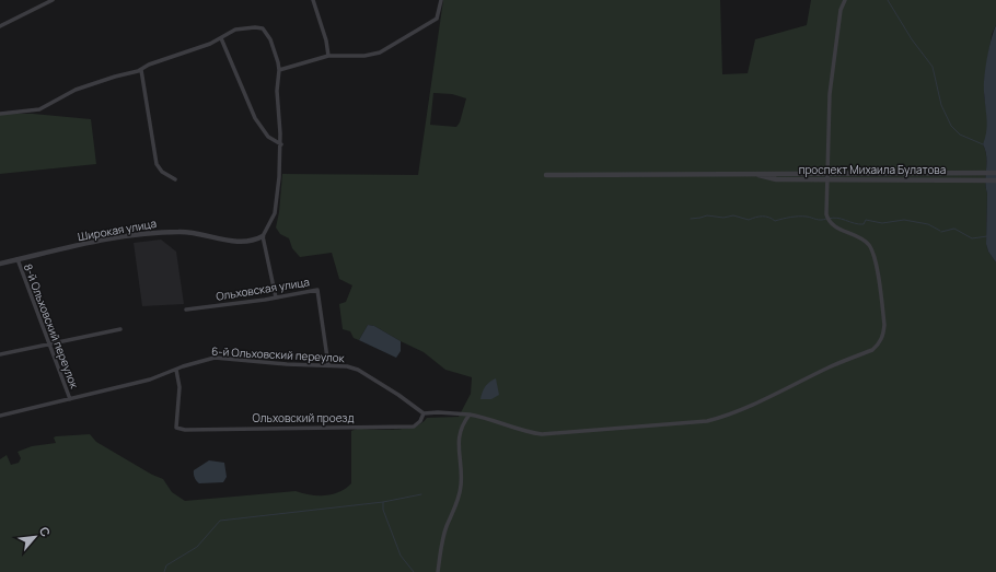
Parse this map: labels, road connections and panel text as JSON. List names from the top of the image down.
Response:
{
  "streets": {
    "street": [
      "проспект Михаила Булатова",
      "Широкая улица",
      "Ольховская улица",
      "8-й Ольховский переулок",
      "6-й Ольховский переулок",
      "Ольховский проезд"
    ]
  },
  "crossings": [
    ["Широкая улица", "8-й Ольховский переулок"],
    ["Ольховская улица", "6-й Ольховский переулок"],
    ["8-й Ольховский переулок", "6-й Ольховский переулок"],
    ["6-й Ольховский переулок", "Ольховский проезд"]
  ],
  "north": "top right"
}
